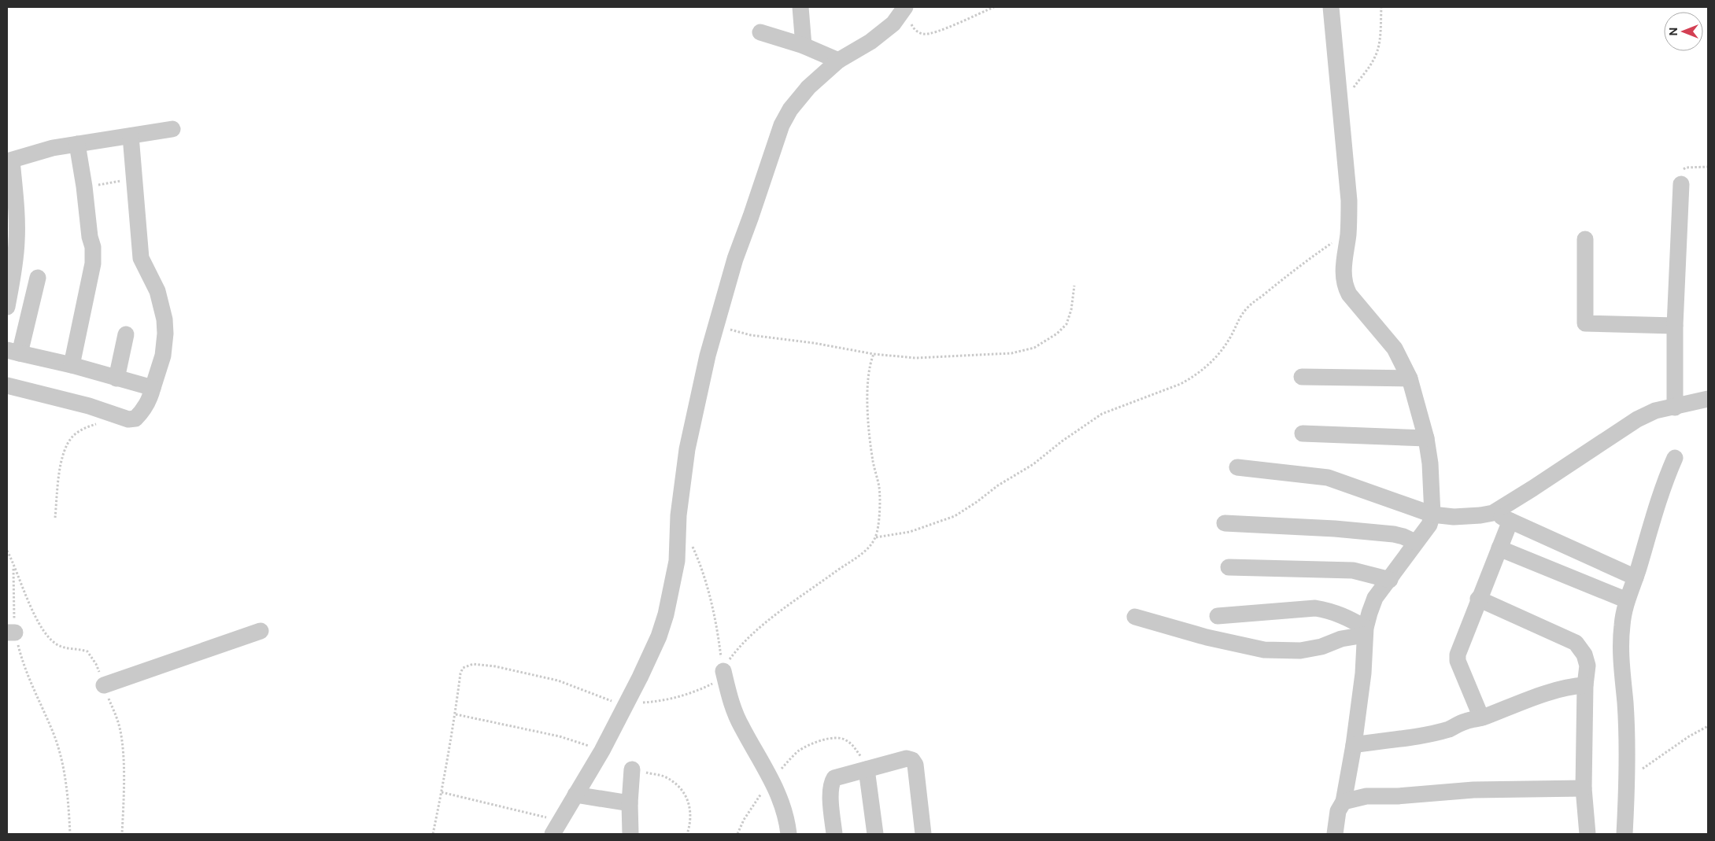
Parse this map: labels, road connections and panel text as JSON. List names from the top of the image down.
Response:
{
  "north": "left"
}
